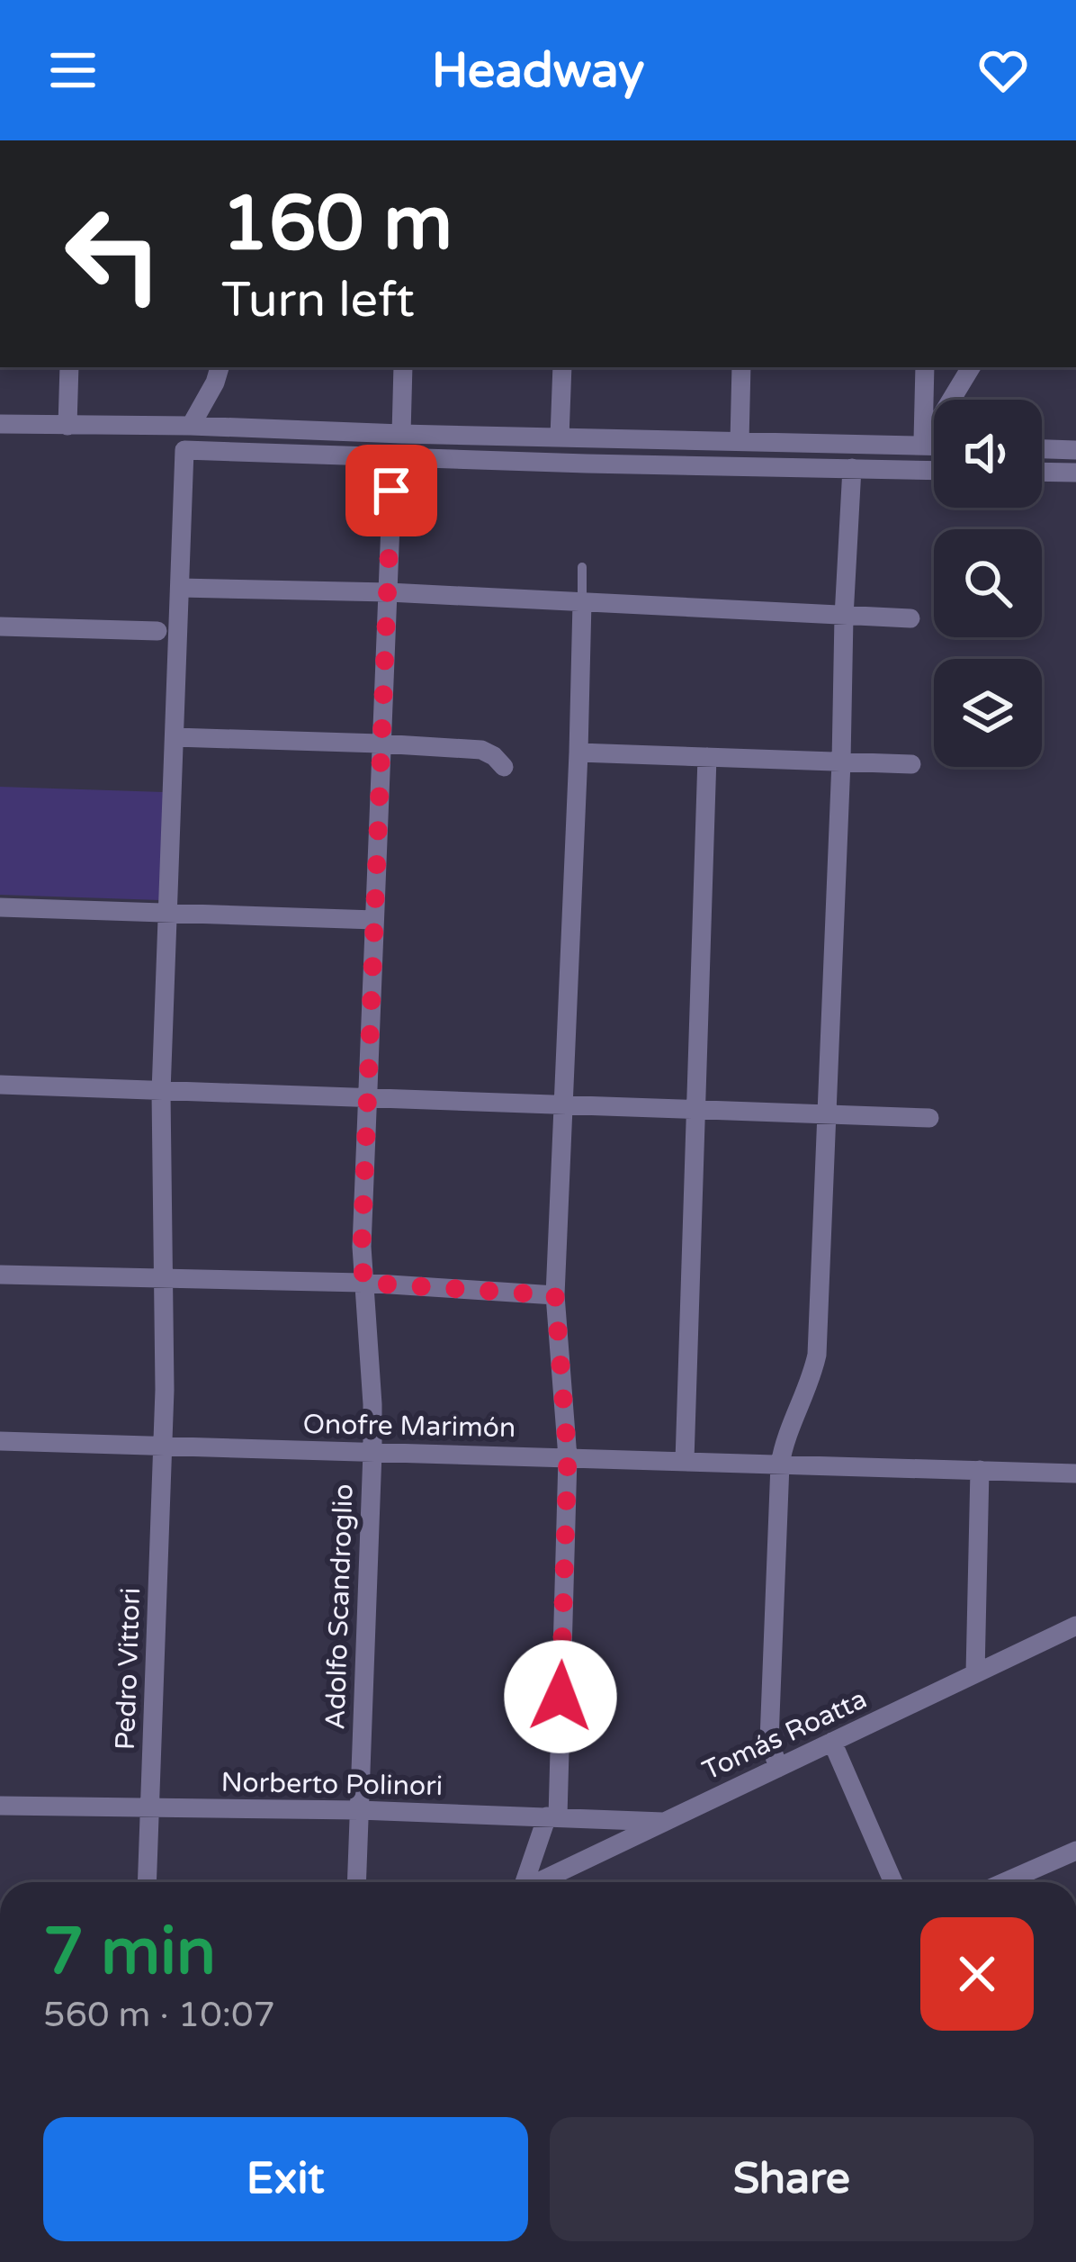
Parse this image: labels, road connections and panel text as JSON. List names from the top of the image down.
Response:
{
  "streets": {
    "street": [
      "Onofre Marimón",
      "Adolfo Scandroglio",
      "Pedro Vittori",
      "Tomás Roatta",
      "Norberto Polinori"
    ]
  },
  "crossings": [
    ["Onofre Marimón", "Adolfo Scandroglio"],
    ["Onofre Marimón", "Pedro Vittori"],
    ["Adolfo Scandroglio", "Pedro Vittori"],
    ["Adolfo Scandroglio", "Norberto Polinori"],
    ["Pedro Vittori", "Norberto Polinori"],
    ["Tomás Roatta", "Norberto Polinori"]
  ],
  "page": {
    "header": "Headway",
    "turn": ["160 m", "Turn left"],
    "heading": ["7 min", "560 m · 10:07"],
    "buttons": ["Exit", "Share"]
  }
}
